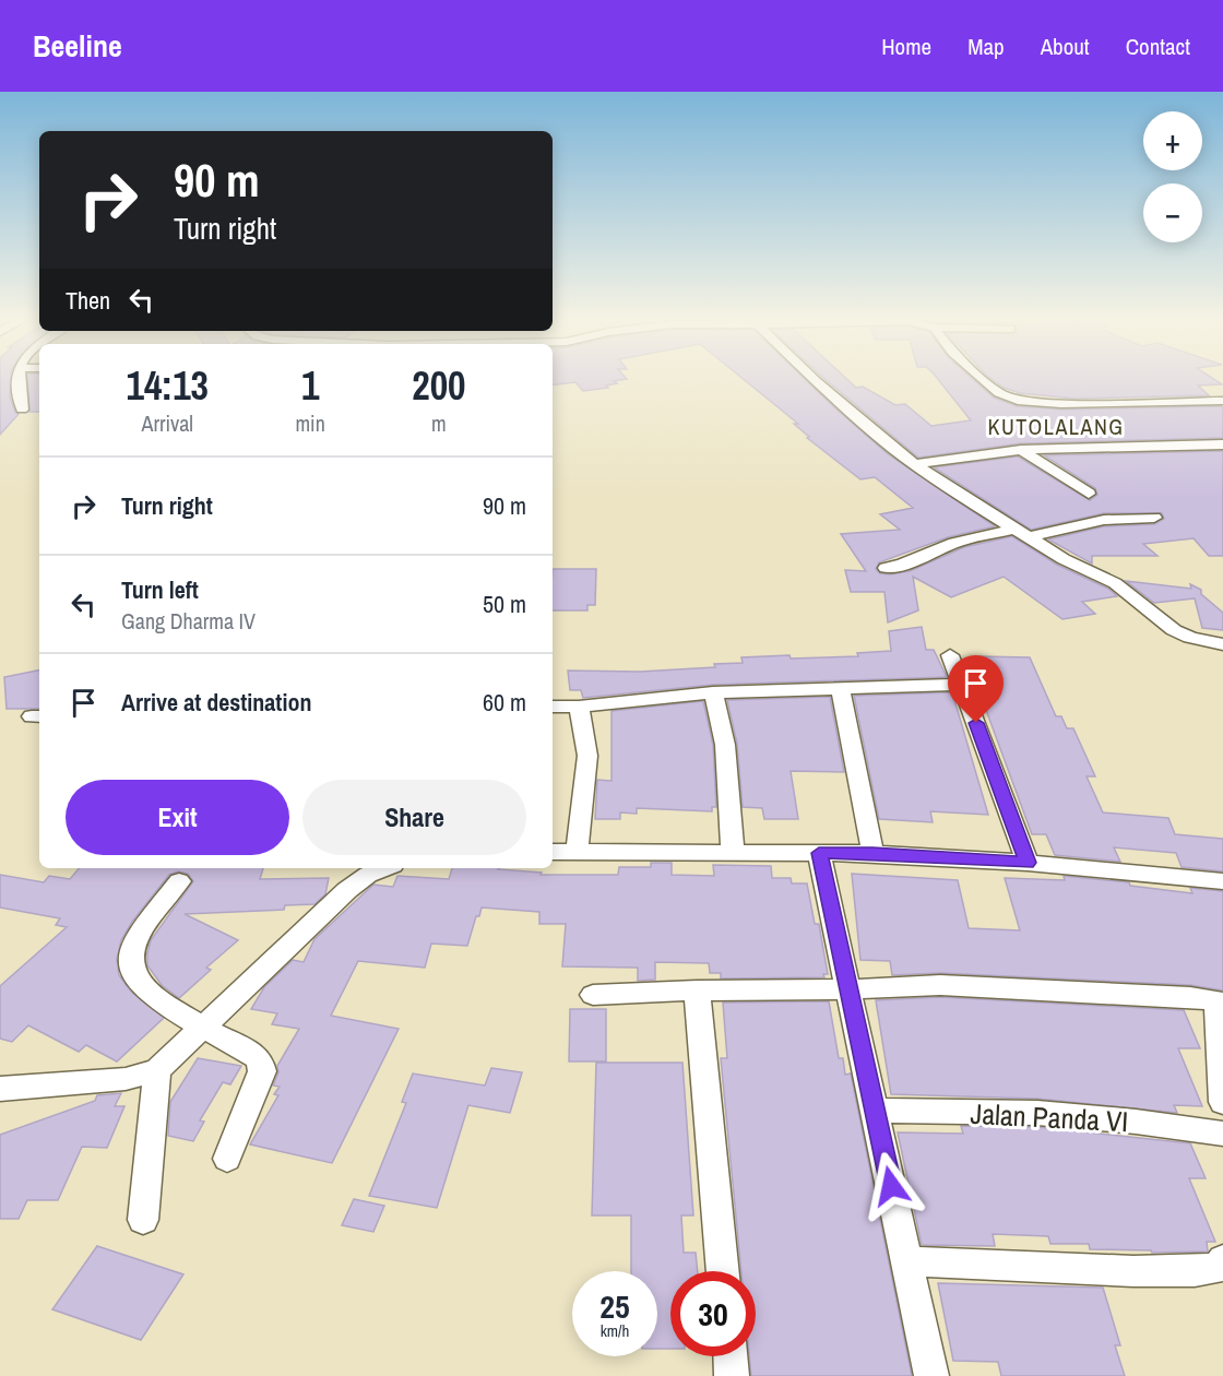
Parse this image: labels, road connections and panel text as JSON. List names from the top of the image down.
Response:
{
  "streets": {
    "street": ["Jalan Panda VI"]
  },
  "districts": ["KUTOLALANG"],
  "page": {
    "header": "Beeline",
    "nav": [
      "Home",
      "Map",
      "About",
      "Contact"
    ],
    "map_buttons": ["+", "−"],
    "turn": ["90 m", "Turn right"],
    "then": "Then",
    "eta": [
      "14:13",
      "Arrival",
      "1",
      "min",
      "200",
      "m"
    ],
    "list": [
      {
        "name": "Turn right",
        "value": "90 m"
      },
      {
        "name": "Turn left",
        "note": "Gang Dharma IV",
        "value": "50 m"
      },
      {
        "name": "Arrive at destination",
        "value": "60 m"
      }
    ],
    "buttons": ["Exit", "Share"],
    "speed": "25 km/h",
    "limit": "30"
  }
}
